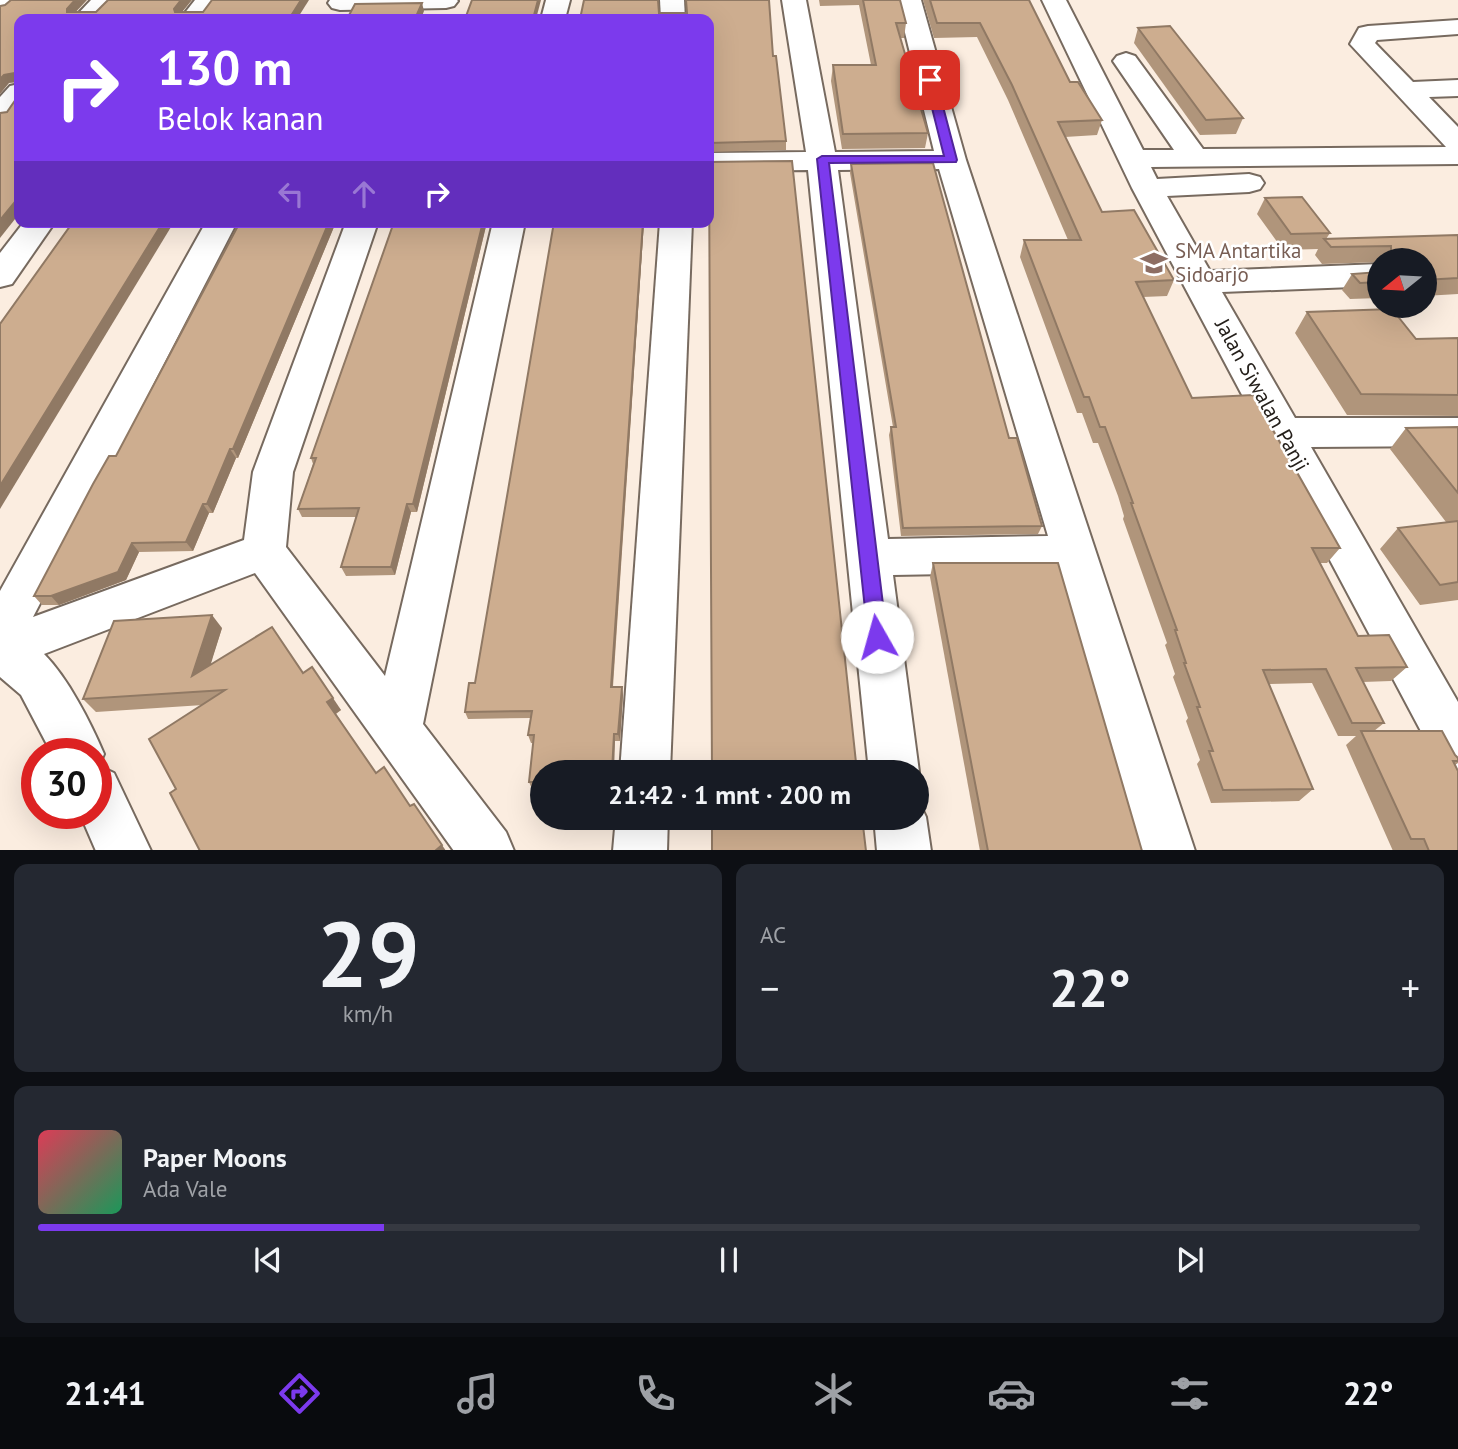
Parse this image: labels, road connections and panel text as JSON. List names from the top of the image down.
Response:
{
  "streets": {
    "street": ["Jalan Siwalan Panji"]
  },
  "places": {
    "school or university": ["SMA Antartika Sidoarjo"]
  },
  "north": "left",
  "page": {
    "turn": ["130 m", "Belok kanan"],
    "limit": "30",
    "trip": "21:42 · 1 mnt · 200 m",
    "tile": [
      ["29", "km/h"],
      "AC"
    ],
    "heat": ["−", "22°", "+"],
    "song": ["Paper Moons", "Ada Vale"],
    "tabs": ["21:41", "22°"]
  }
}
